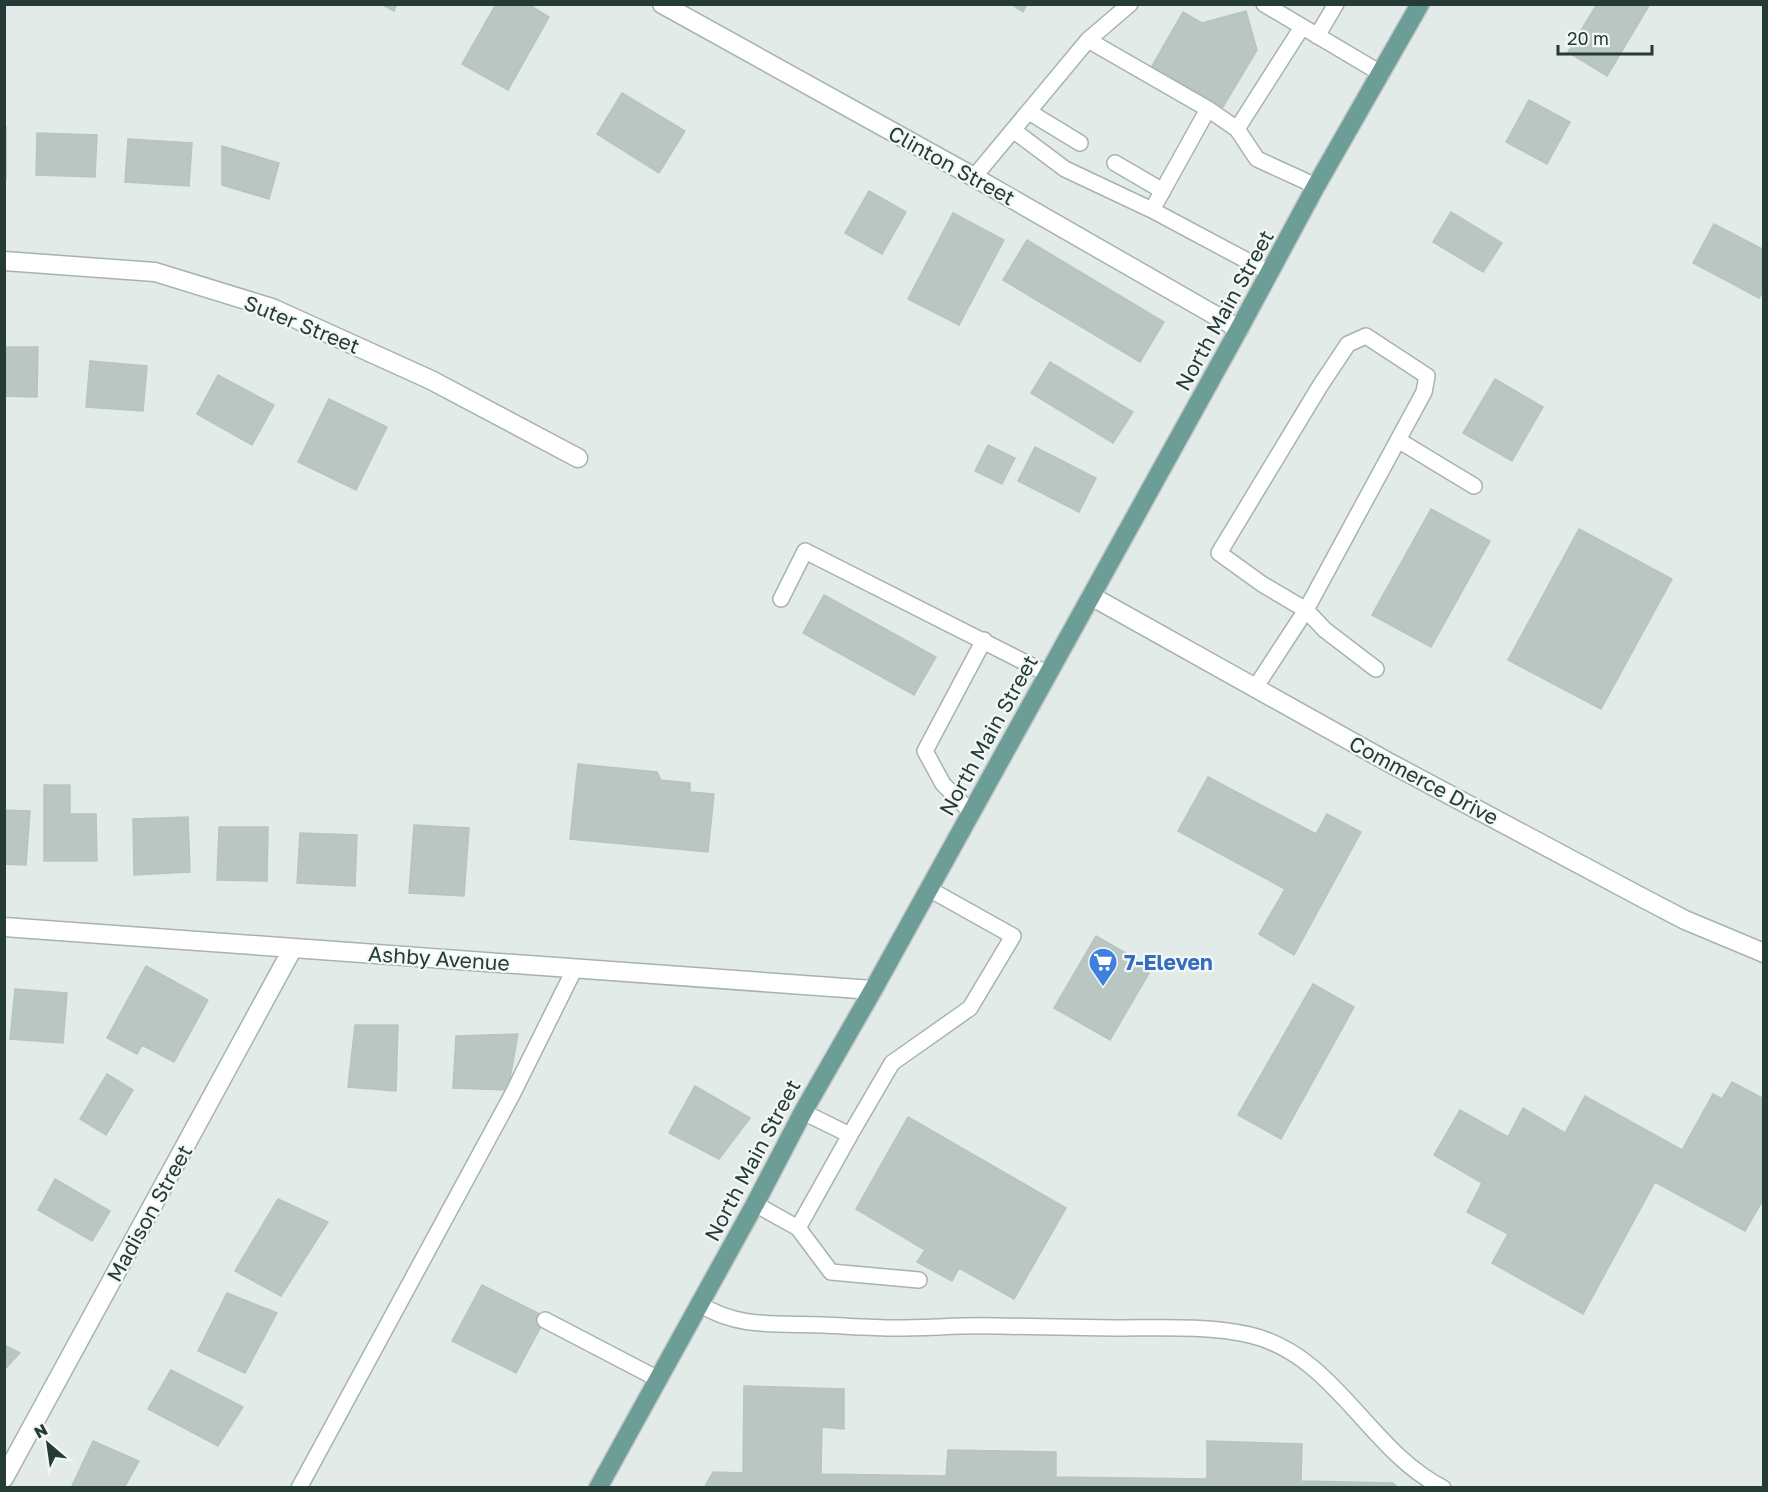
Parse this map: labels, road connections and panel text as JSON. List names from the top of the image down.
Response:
{
  "streets": {
    "main road": ["North Main Street"],
    "street": [
      "Clinton Street",
      "Suter Street",
      "Commerce Drive",
      "Ashby Avenue",
      "Madison Street"
    ]
  },
  "crossings": [
    ["Clinton Street", "North Main Street"],
    ["North Main Street", "Commerce Drive"],
    ["North Main Street", "Ashby Avenue"],
    ["Ashby Avenue", "Madison Street"]
  ],
  "places": {
    "supermarket": ["7-Eleven"]
  },
  "scale_bar": "20 m",
  "north": "top left"
}
